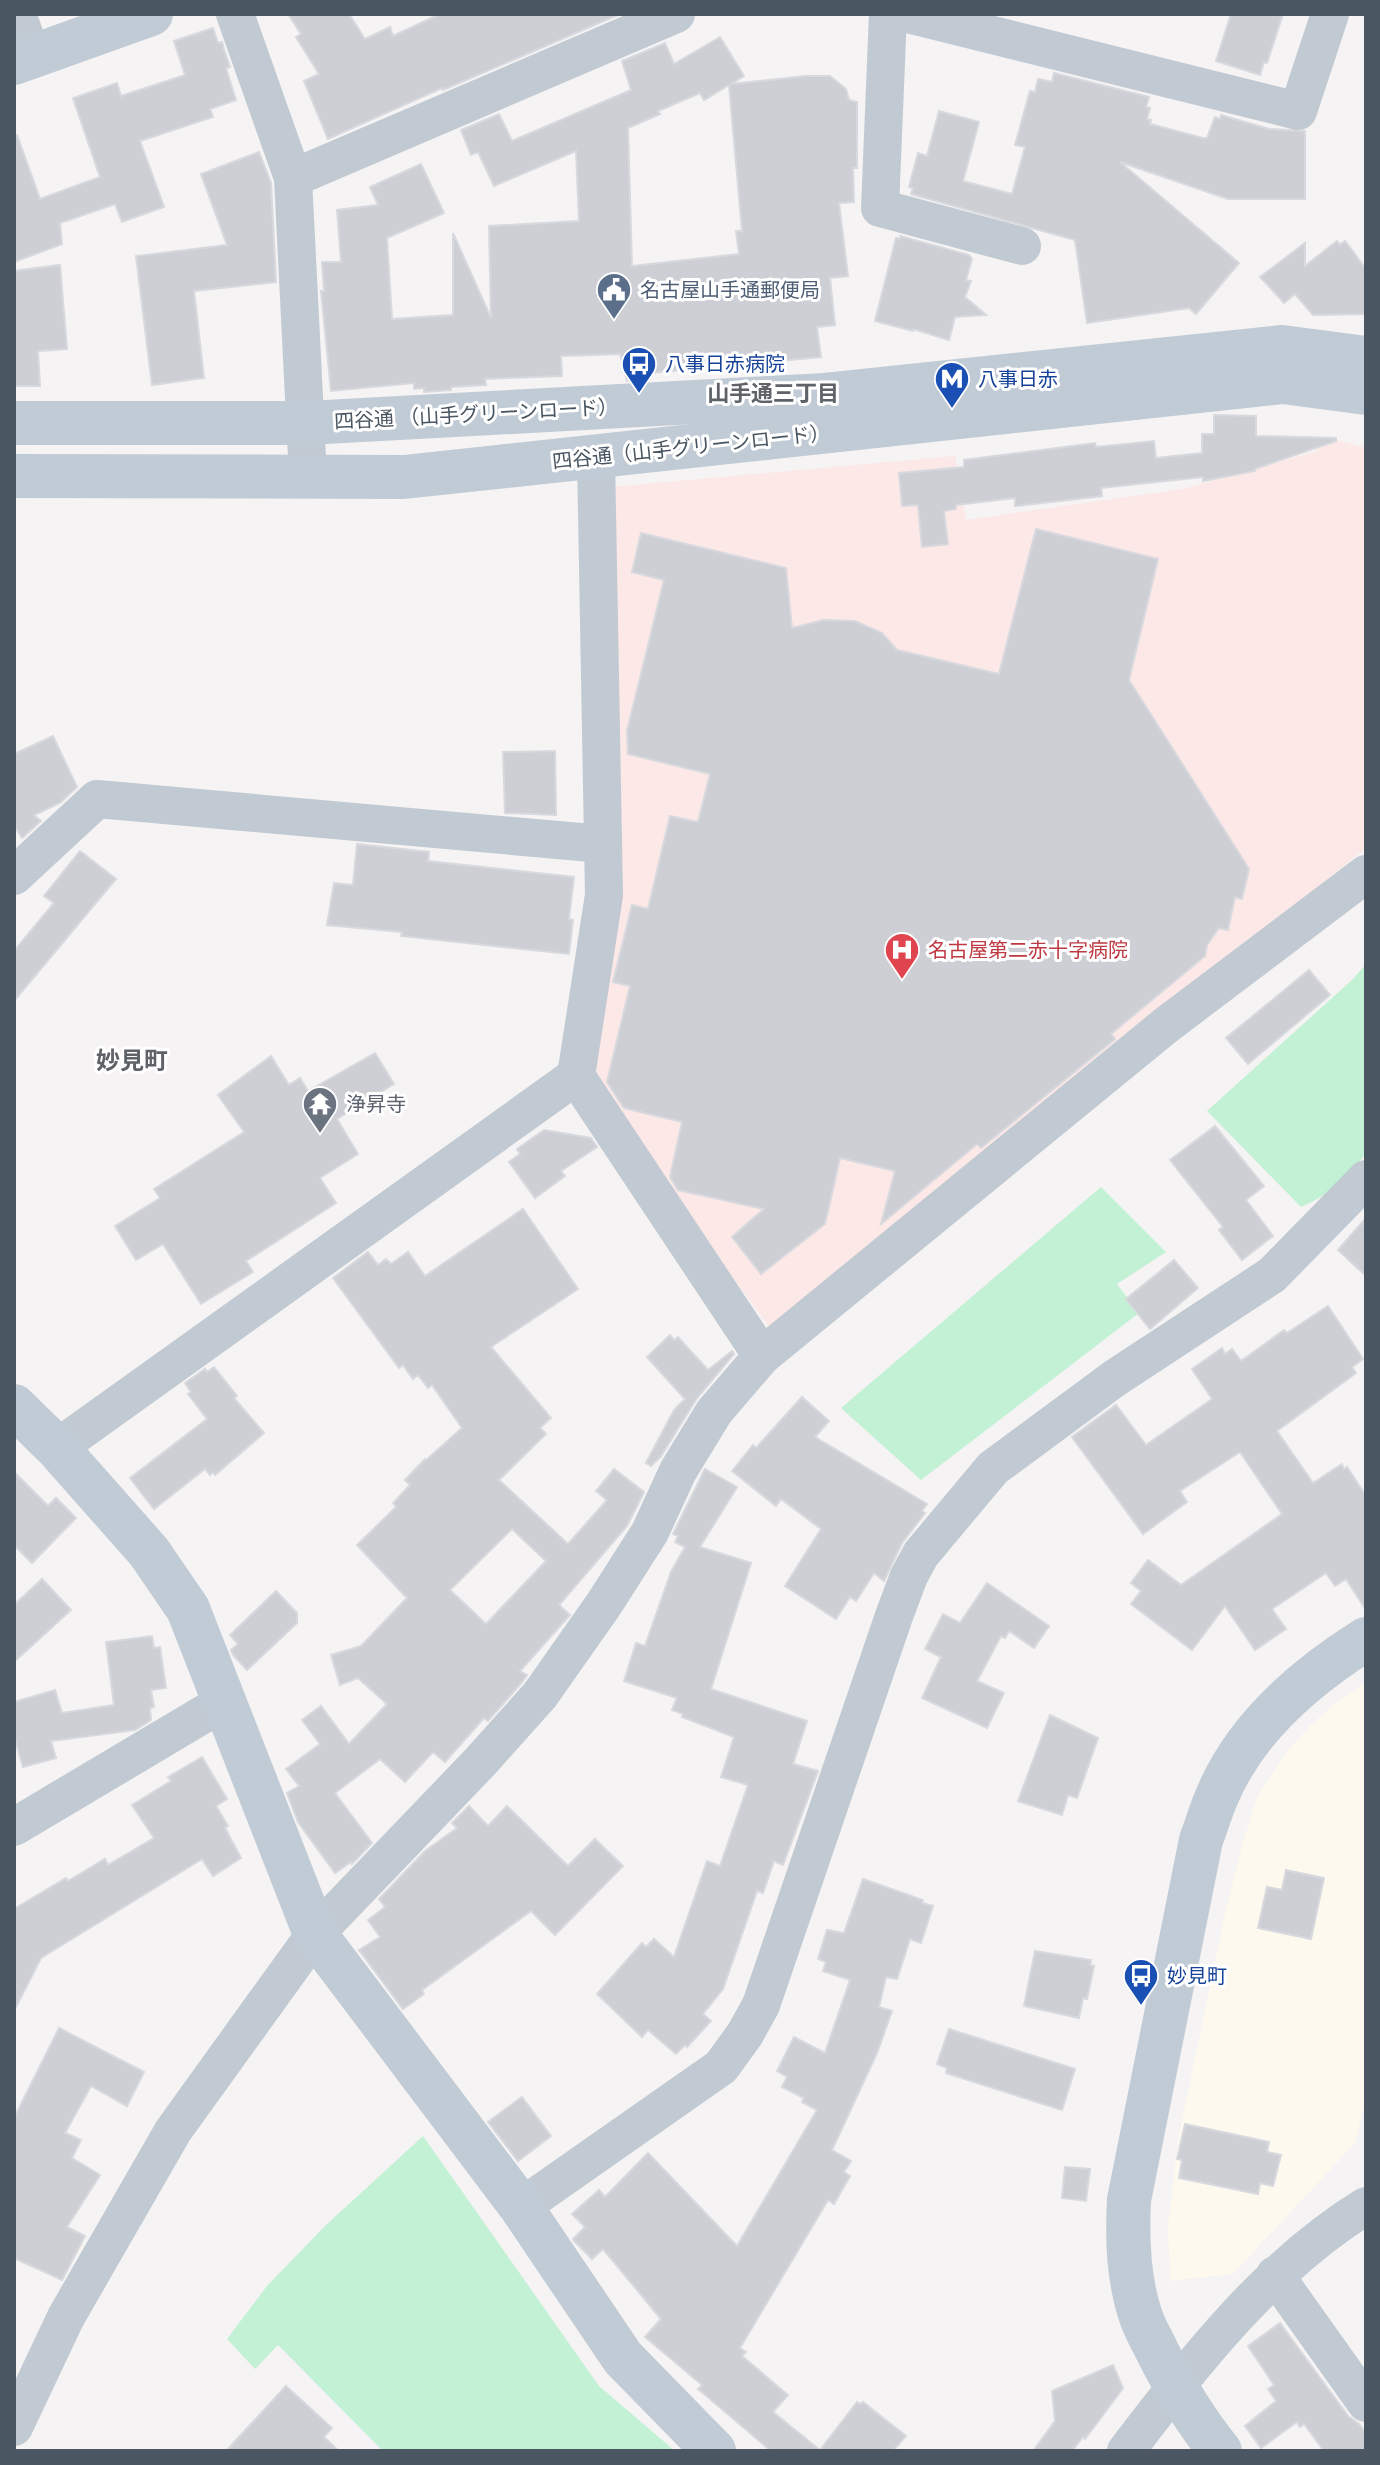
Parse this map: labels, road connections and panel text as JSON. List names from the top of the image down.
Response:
{
  "streets": {
    "street": ["四谷通 （山手グリーンロード）", "四谷通（山手グリーンロード）"]
  },
  "districts": ["山手通三丁目", "妙見町"],
  "places": {
    "public building": ["名古屋山手通郵便局"],
    "bus stop": ["八事日赤病院", "妙見町"],
    "metro station": ["八事日赤"],
    "hospital": ["名古屋第二赤十字病院"],
    "temple": ["浄昇寺"]
  }
}
